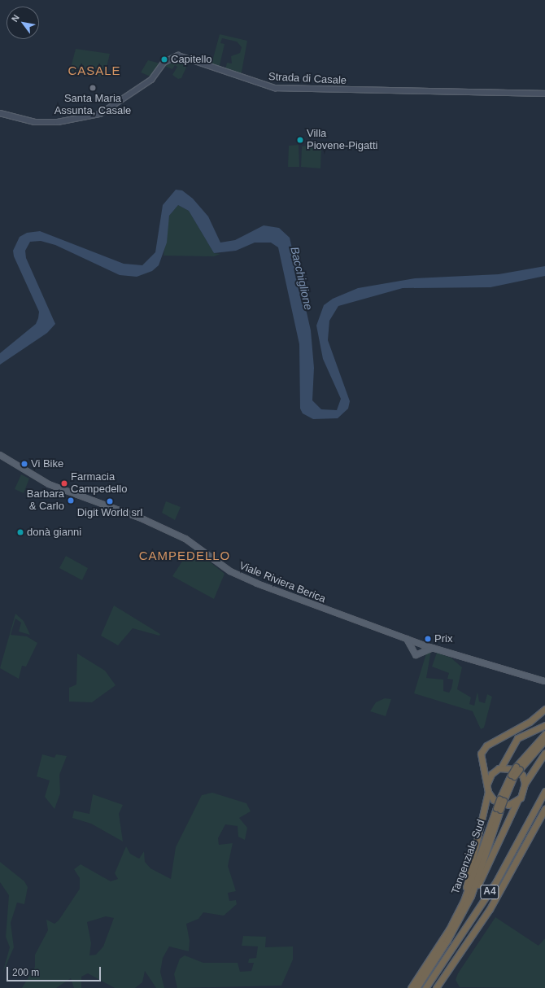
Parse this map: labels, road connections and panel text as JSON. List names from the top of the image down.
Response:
{
  "streets": {
    "highway": ["Tangenziale Sud", "A4"],
    "main road": ["Viale Riviera Berica"],
    "street": ["Strada di Casale"]
  },
  "districts": ["CASALE", "CAMPEDELLO"],
  "water": ["Bacchiglione"],
  "places": [
    "Capitello",
    "Santa Maria Assunta, Casale",
    "Villa Piovene-Pigatti",
    "Vi Bike",
    "Farmacia Campedello",
    "Barbara & Carlo",
    "Digit World srl",
    "donà gianni",
    "Prix"
  ],
  "scale_bar": "200 m",
  "north": "top left"
}
